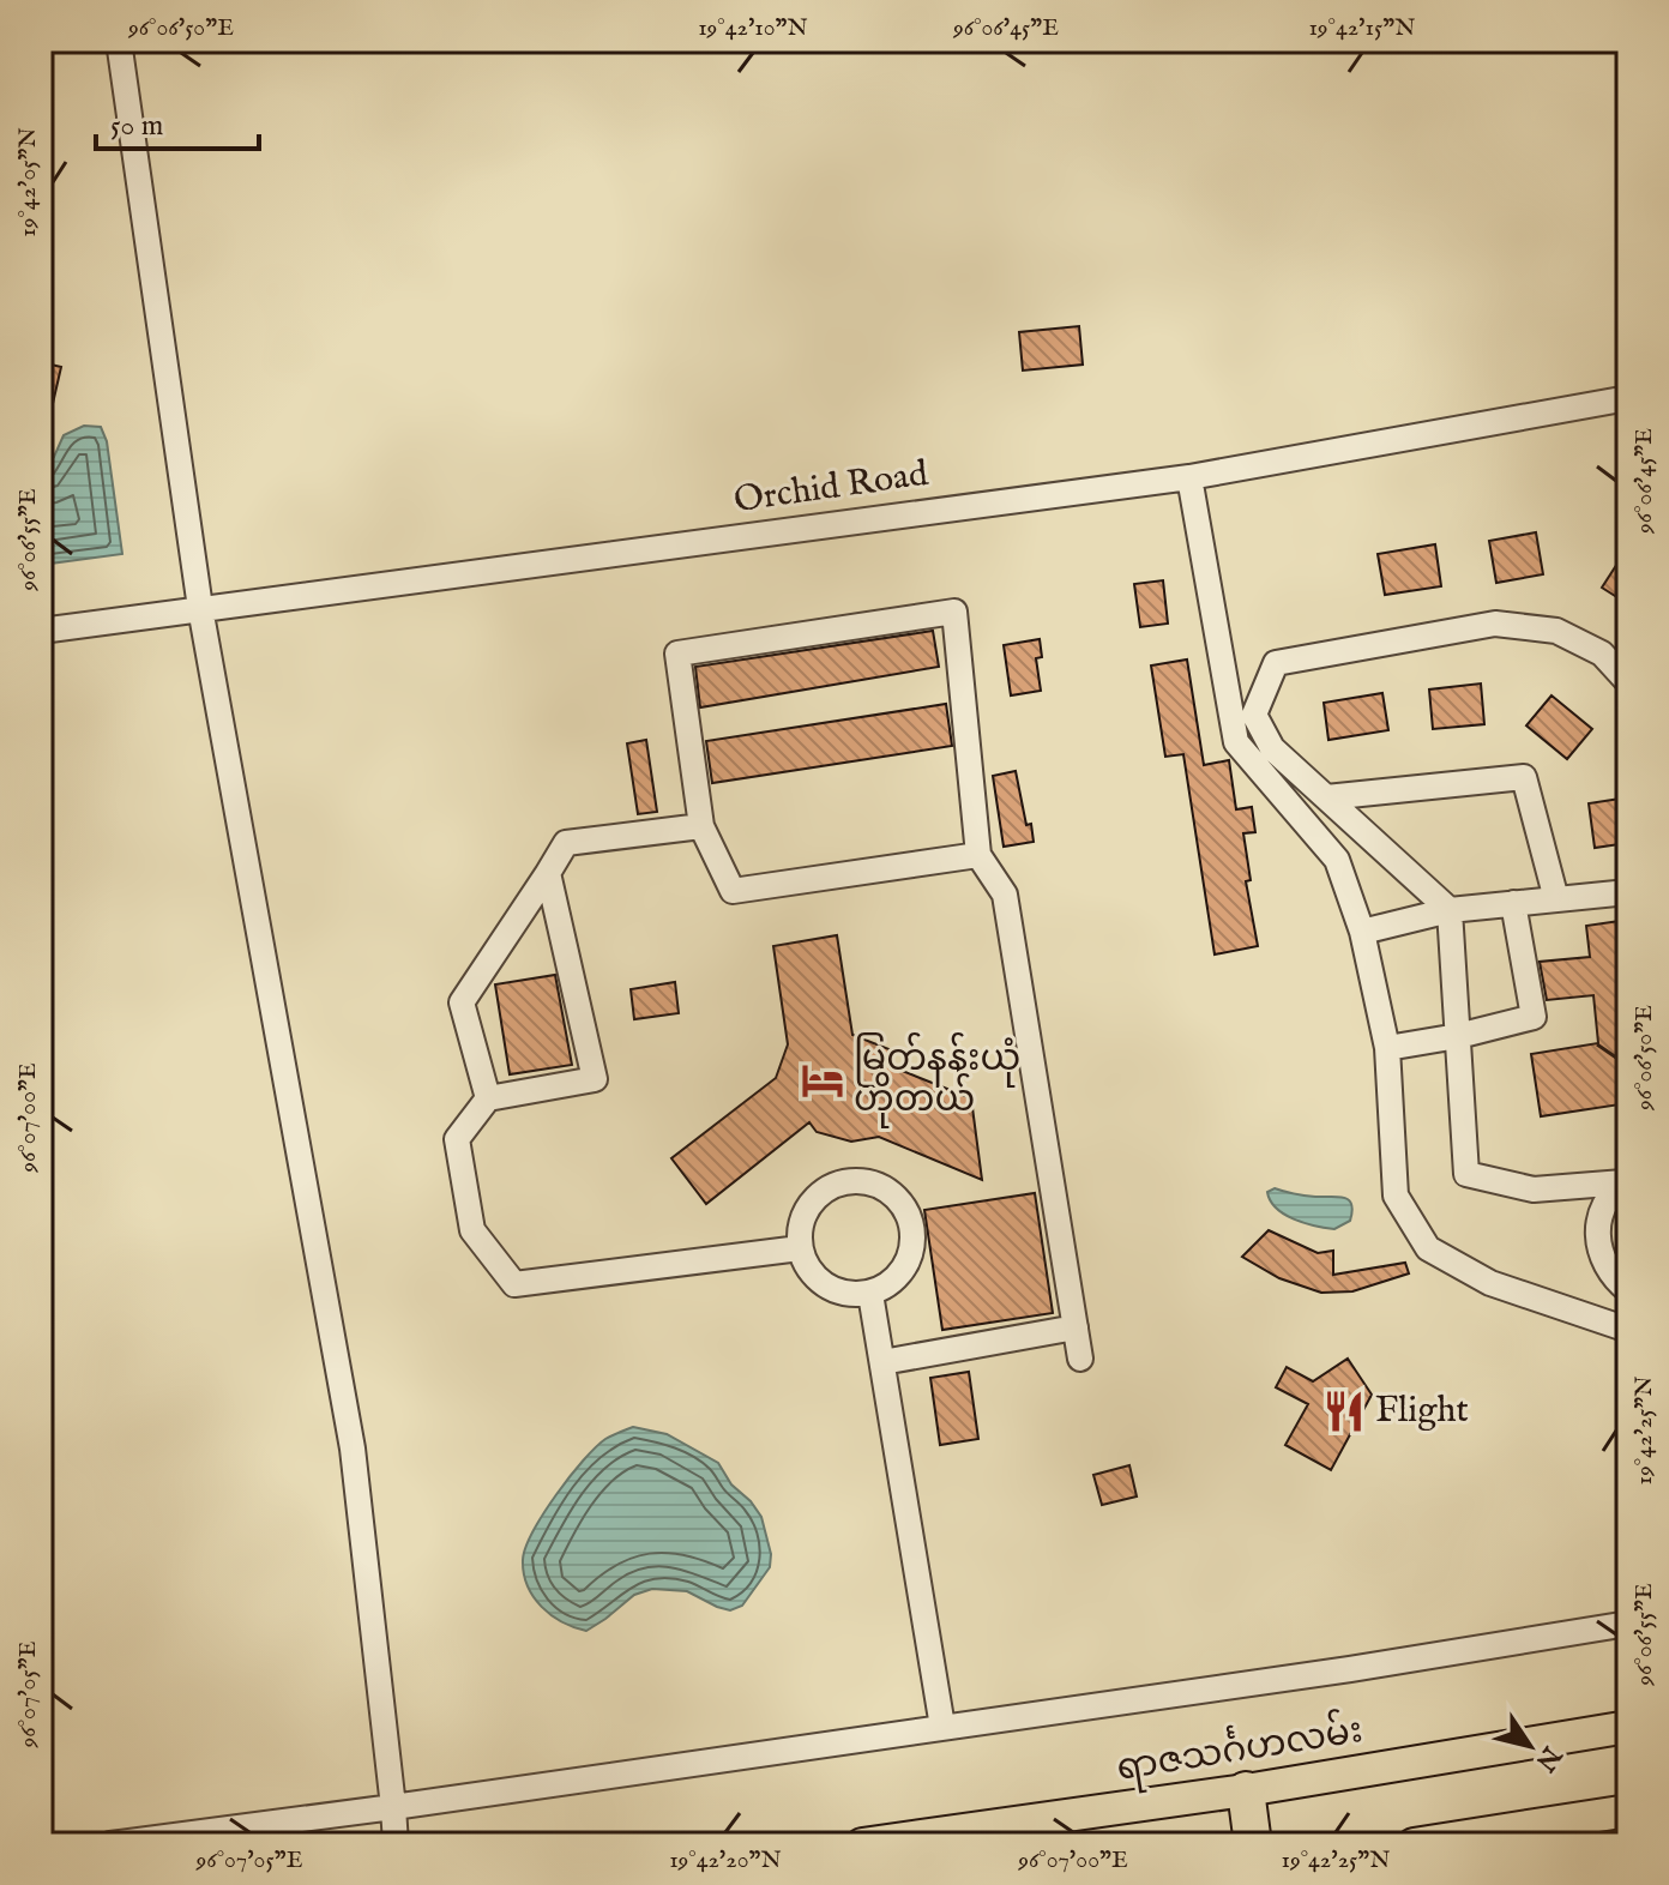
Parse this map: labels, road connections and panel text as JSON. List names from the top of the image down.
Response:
{
  "streets": {
    "main road": ["ရာဇသင်္ဂဟလမ်း"],
    "street": ["Orchid Road"]
  },
  "places": {
    "hotel": ["မြတ်နန်းယုံ ဟိုတယ်"],
    "restaurant": ["Flight"]
  },
  "scale_bar": "50 m",
  "north": "bottom right",
  "coordinates": [
    "96°06'50\"E",
    "19°42'10\"N",
    "96°06'45\"E",
    "19°42'15\"N",
    "19°42'05\"N",
    "96°06'55\"E",
    "96°07'00\"E",
    "19°42'25\"N",
    "96°07'05\"E",
    "19°42'20\"N"
  ]
}
